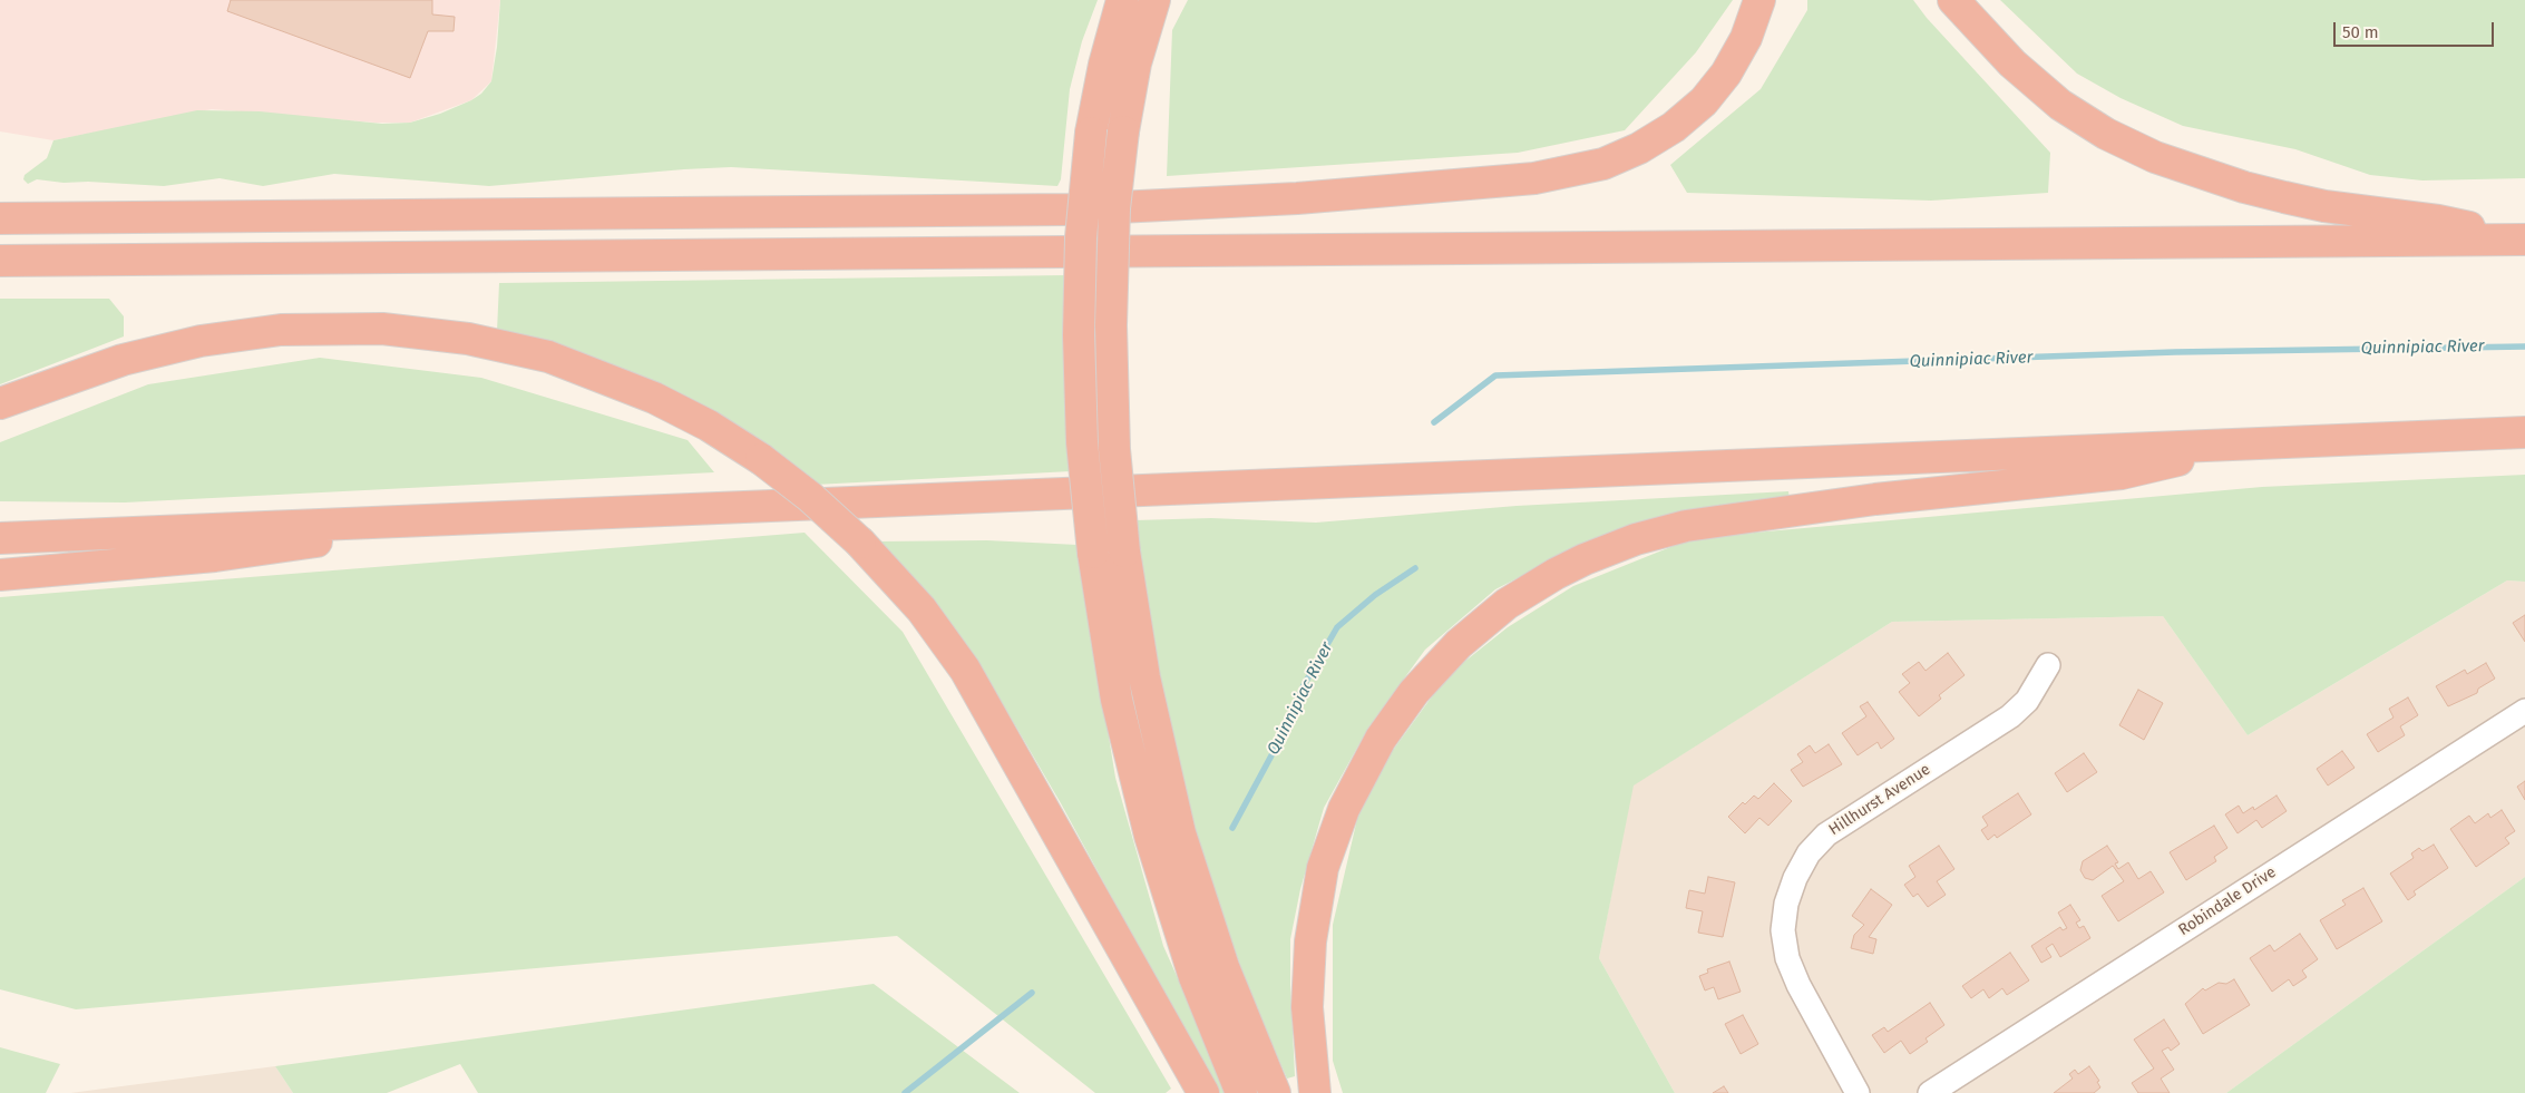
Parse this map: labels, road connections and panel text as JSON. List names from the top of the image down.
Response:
{
  "streets": {
    "street": ["Hillhurst Avenue", "Robindale Drive"]
  },
  "water": ["Quinnipiac River"],
  "scale_bar": "50 m"
}
